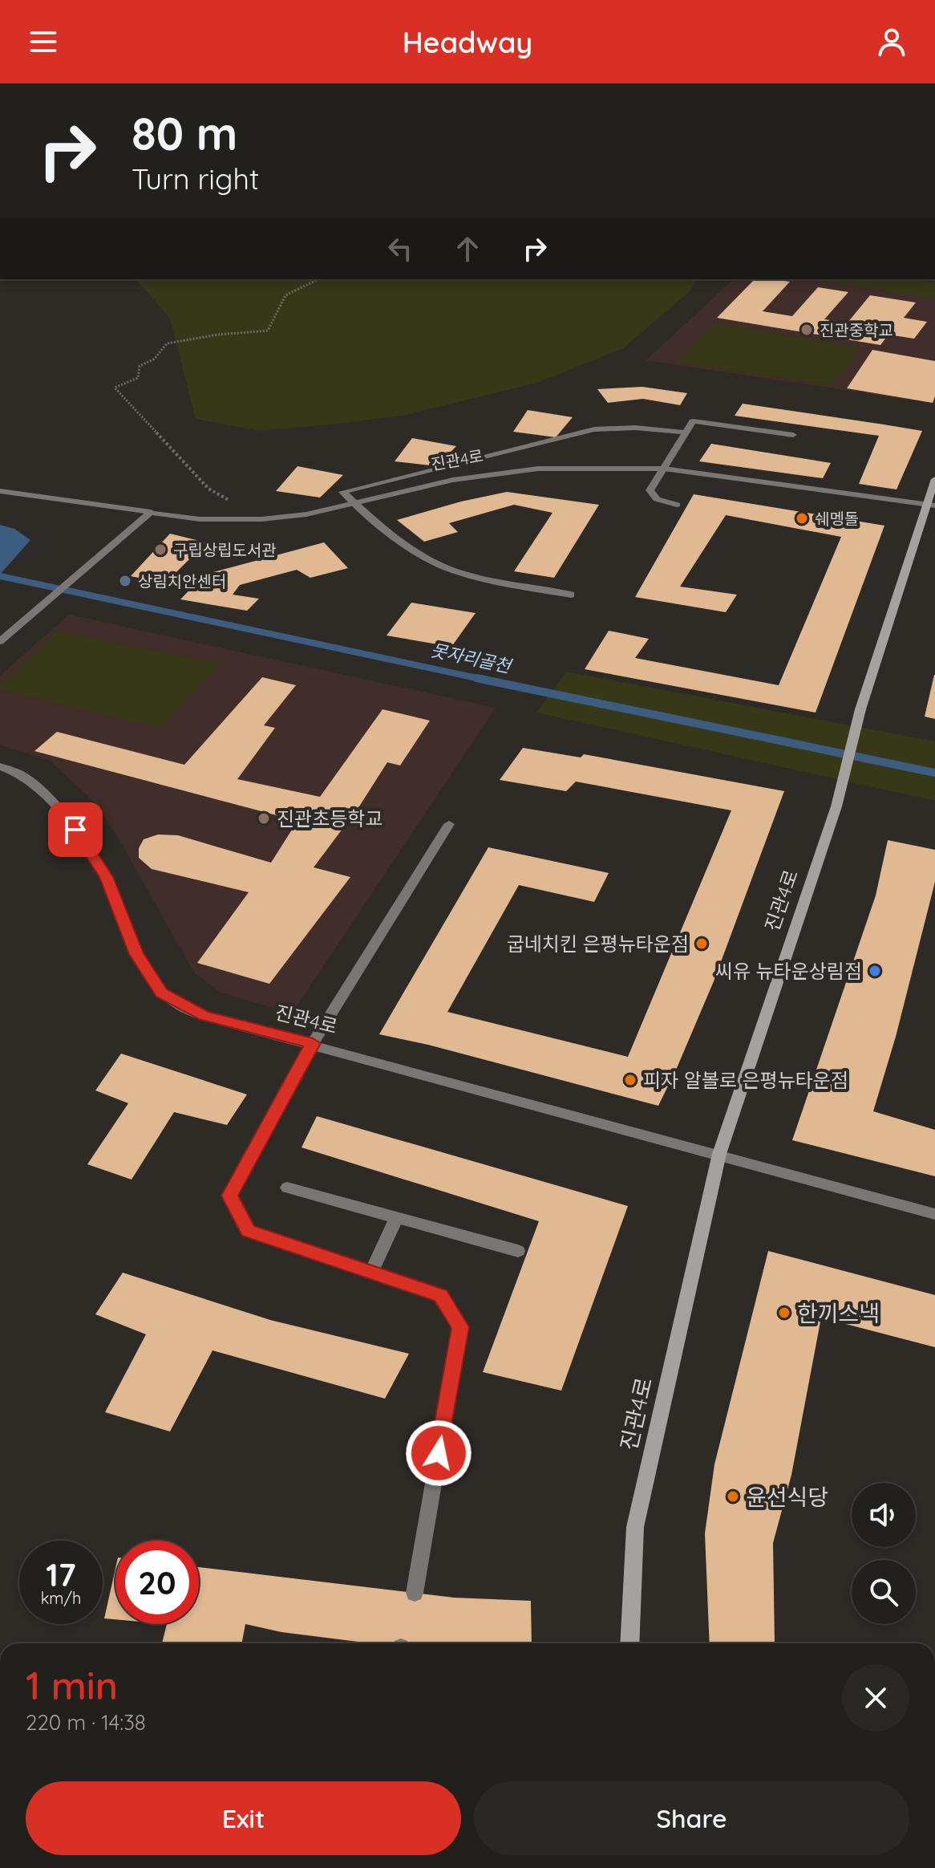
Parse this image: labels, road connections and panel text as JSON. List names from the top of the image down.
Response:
{
  "streets": {
    "street": ["진관4로"]
  },
  "water": ["못자리골천"],
  "places": [
    "진관중학교",
    "쉐멩돌",
    "구립상립도서관",
    "상림치안센터",
    "진관초등학교",
    "굽네치킨 은평뉴타운점",
    "씨유 뉴타운상림점",
    "피자 알볼로 은평뉴타운점",
    "한끼스낵",
    "윤선식당"
  ],
  "page": {
    "header": "Headway",
    "turn": ["80 m", "Turn right"],
    "speed": "17 km/h",
    "limit": "20",
    "heading": ["1 min", "220 m · 14:38"],
    "buttons": ["Exit", "Share"]
  }
}
